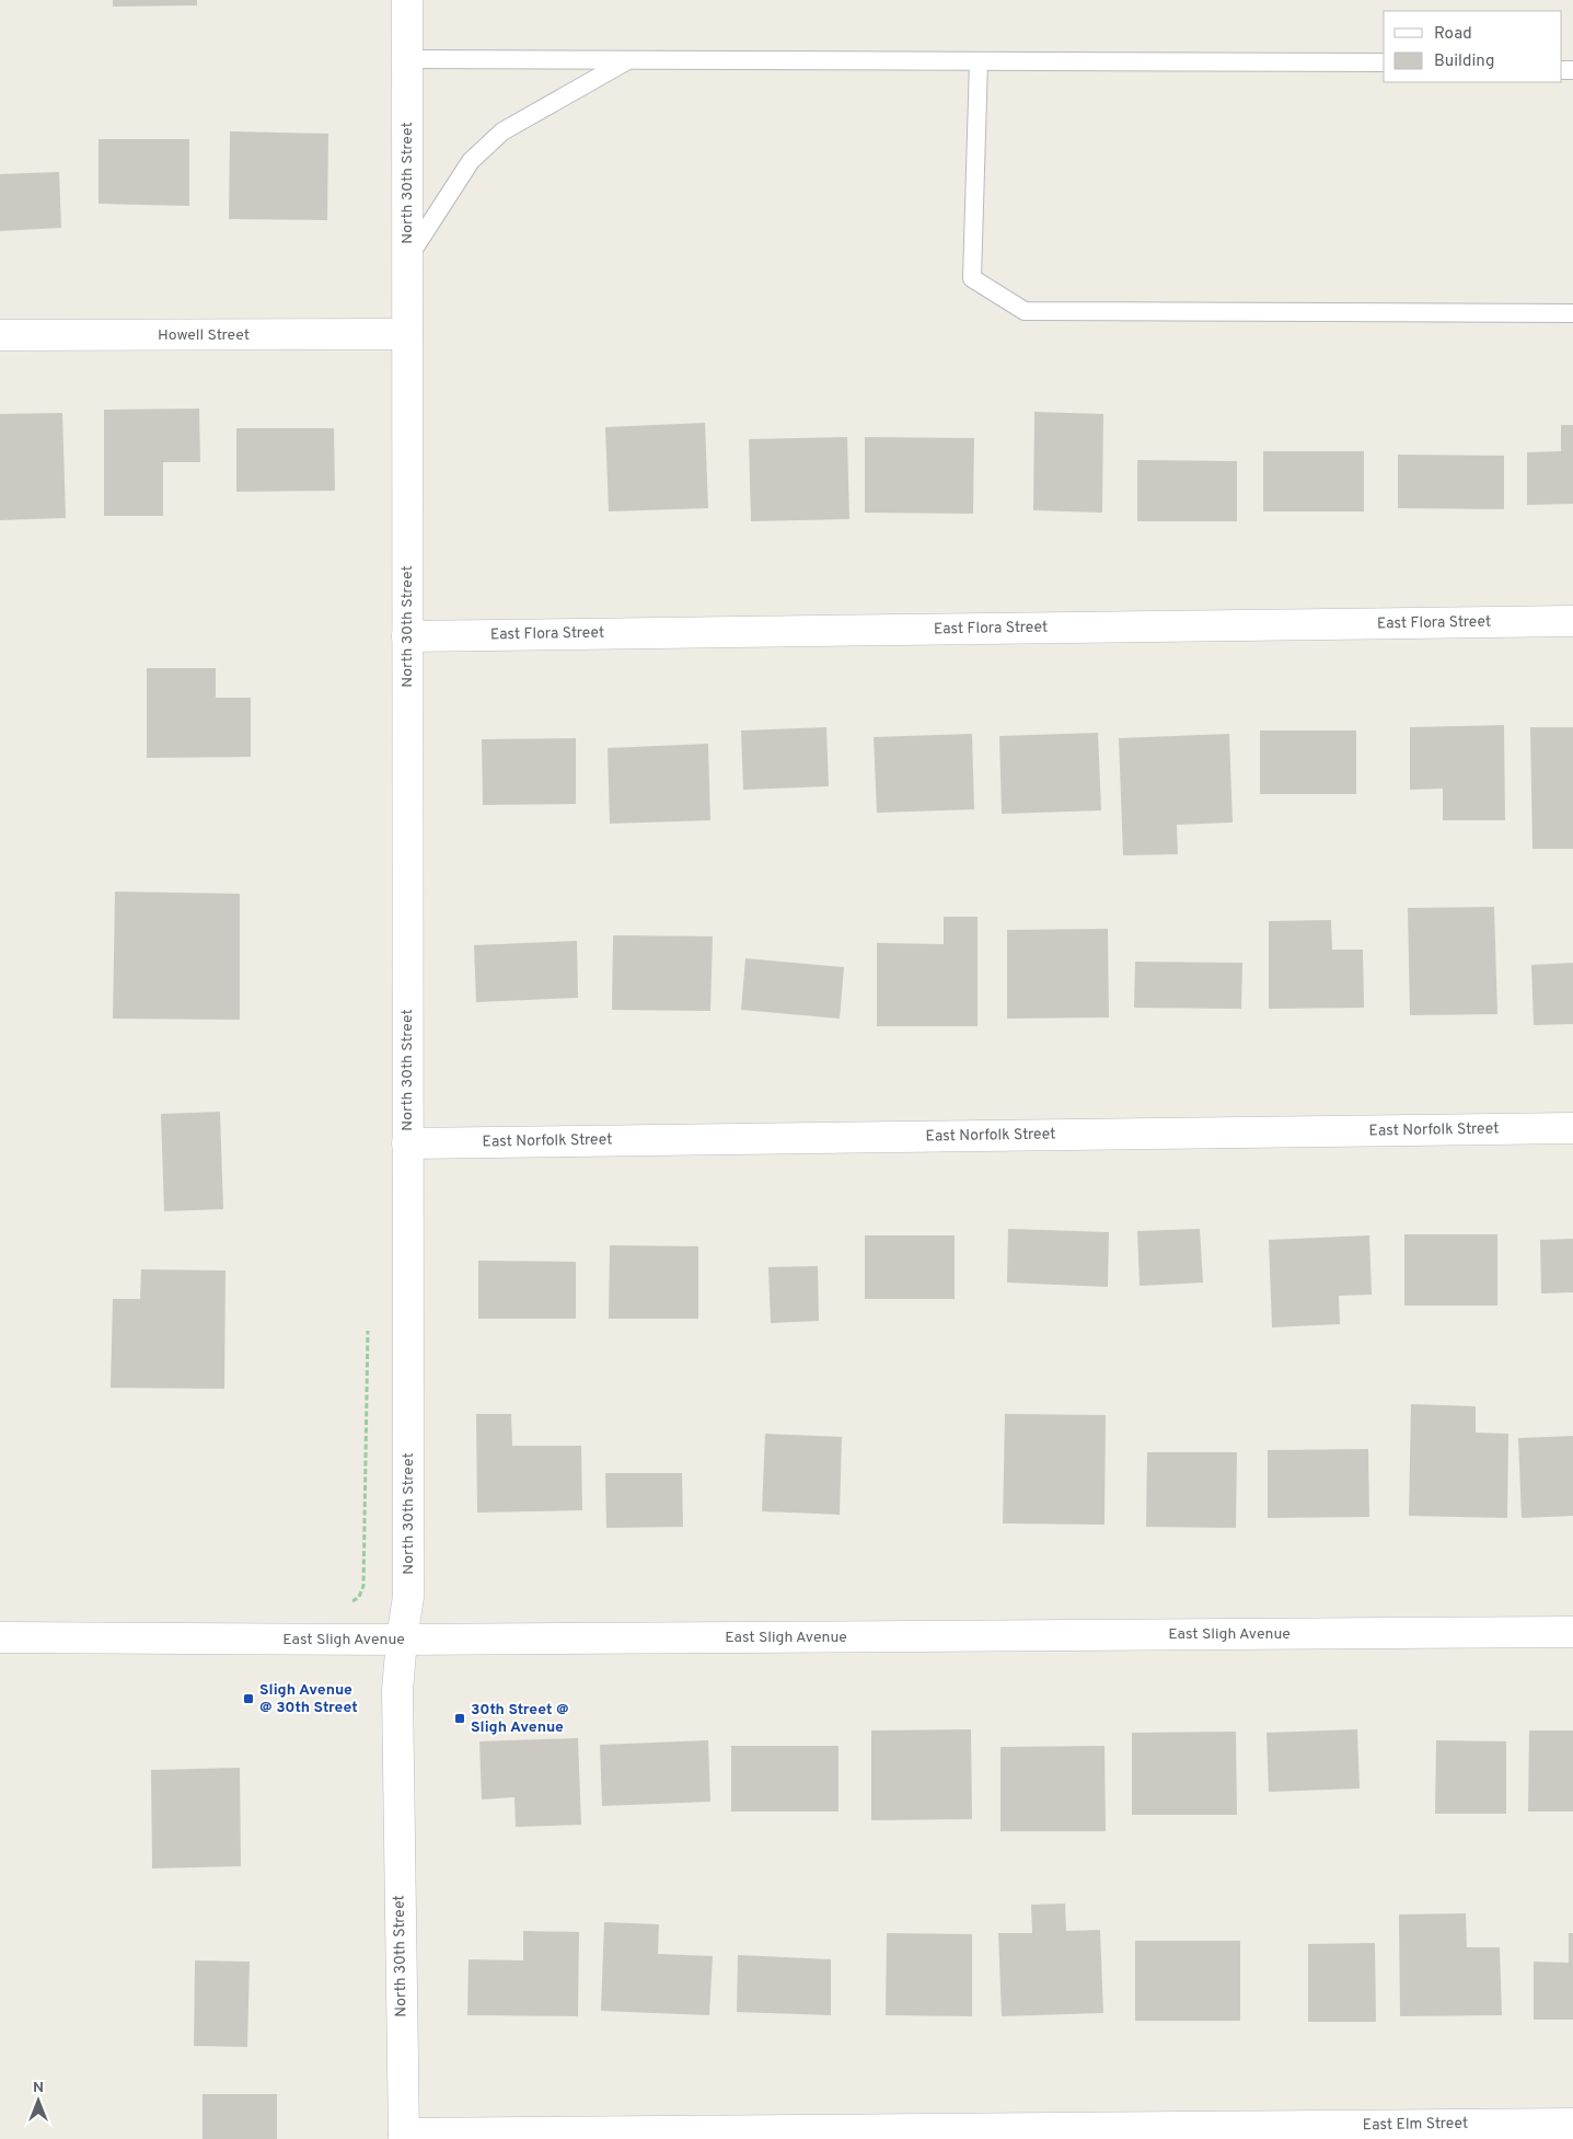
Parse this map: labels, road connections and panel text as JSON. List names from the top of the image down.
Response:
{
  "streets": {
    "street": [
      "North 30th Street",
      "Howell Street",
      "East Flora Street",
      "East Norfolk Street",
      "East Sligh Avenue",
      "East Elm Street"
    ]
  },
  "crossings": [
    ["North 30th Street", "Howell Street"],
    ["North 30th Street", "East Flora Street"],
    ["North 30th Street", "East Norfolk Street"],
    ["North 30th Street", "East Sligh Avenue"],
    ["North 30th Street", "East Elm Street"]
  ],
  "places": {
    "transit": ["Sligh Avenue @ 30th Street", "30th Street @ Sligh Avenue"]
  },
  "legend": ["Road", "Building"],
  "north": "top"
}
